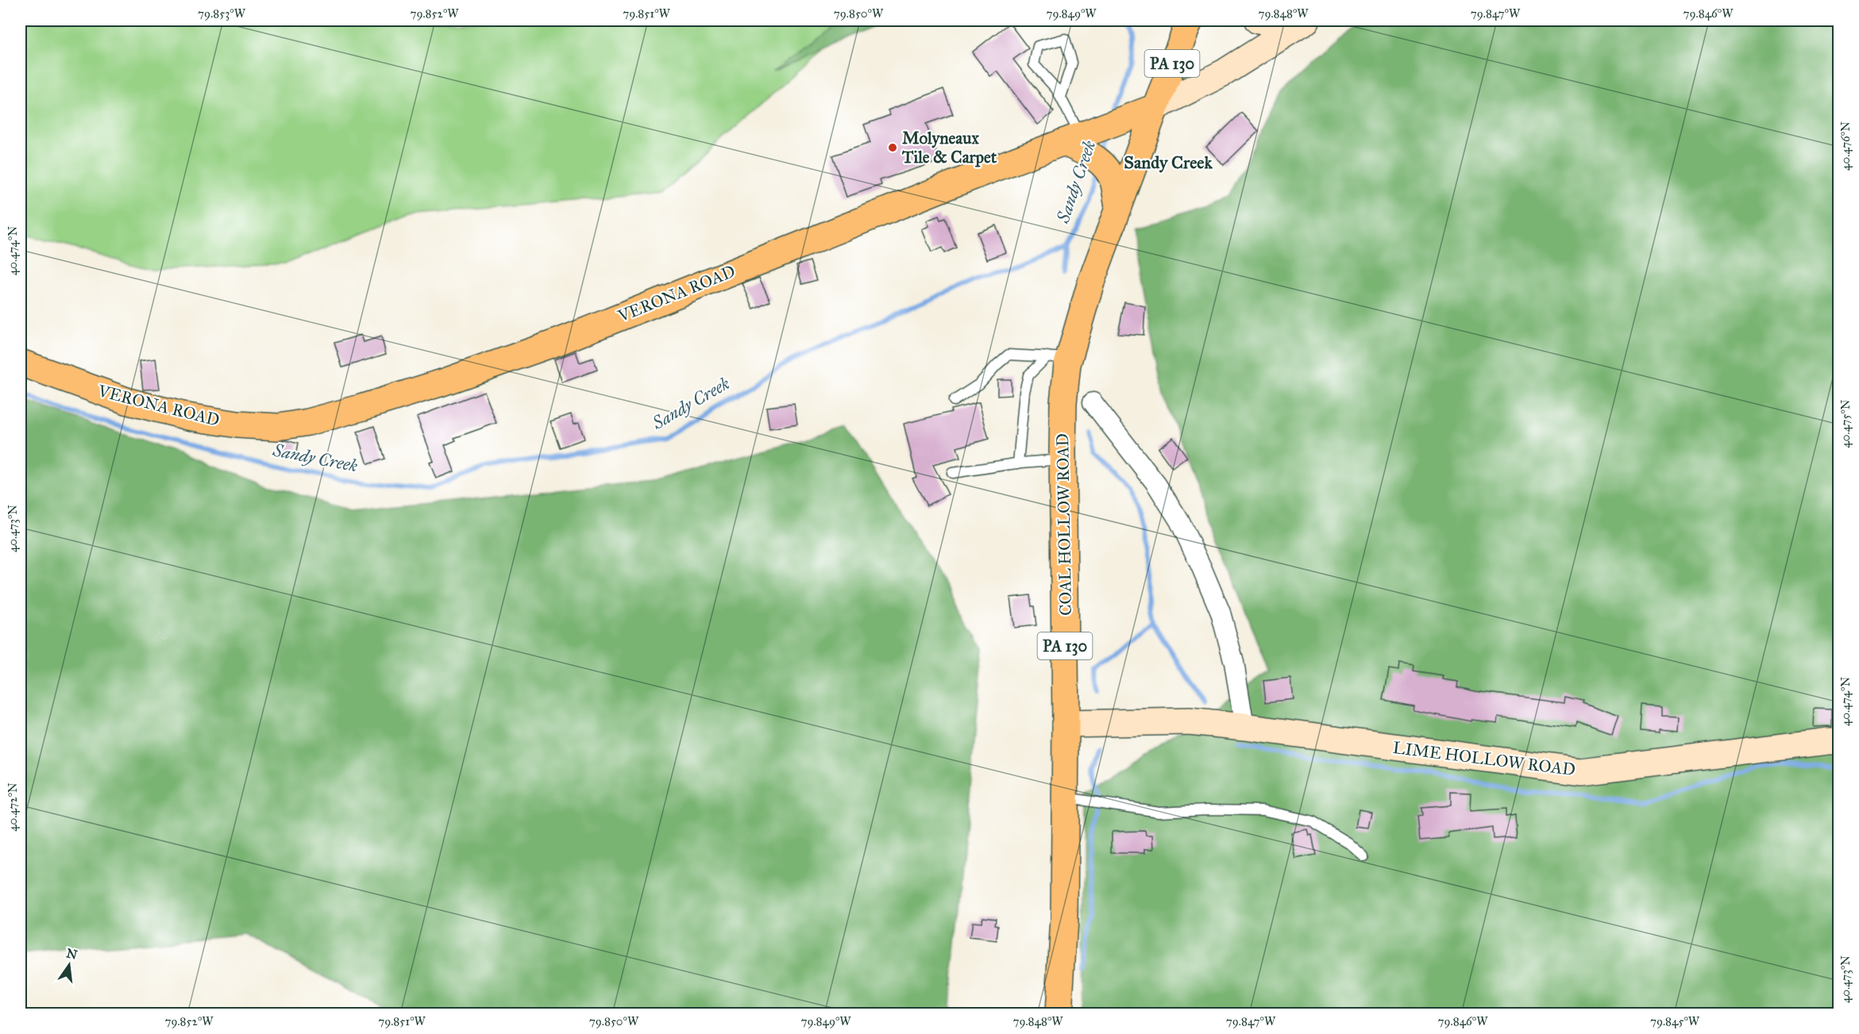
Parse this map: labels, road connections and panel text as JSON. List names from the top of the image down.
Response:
{
  "streets": {
    "main road": ["PA 130", "VERONA ROAD", "COAL HOLLOW ROAD"],
    "street": ["LIME HOLLOW ROAD"]
  },
  "crossings": [
    ["PA 130", "VERONA ROAD"],
    ["PA 130", "COAL HOLLOW ROAD"],
    ["VERONA ROAD", "COAL HOLLOW ROAD"],
    ["COAL HOLLOW ROAD", "LIME HOLLOW ROAD"]
  ],
  "districts": ["Sandy Creek"],
  "water": ["Sandy Creek"],
  "places": ["Molyneaux Tile & Carpet"],
  "north": "top",
  "coordinates": [
    "79.853°W",
    "79.852°W",
    "79.851°W",
    "79.850°W",
    "79.849°W",
    "79.848°W",
    "79.847°W",
    "79.846°W",
    "40.476°N",
    "40.474°N",
    "40.475°N",
    "40.473°N",
    "40.472°N",
    "79.845°W"
  ]
}
